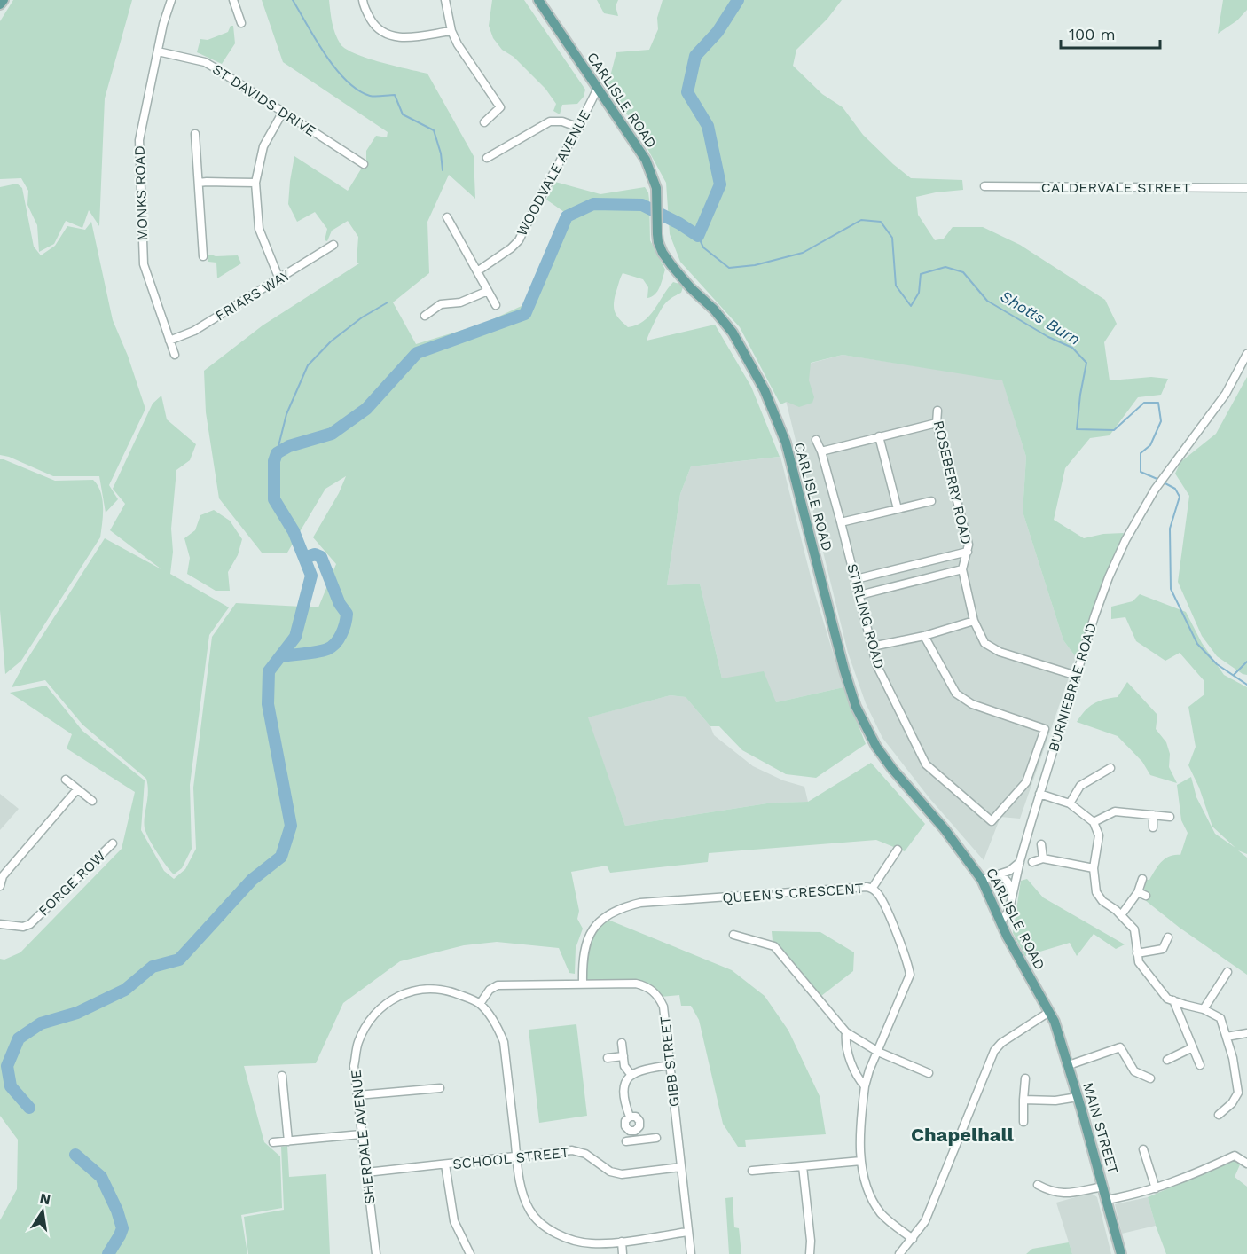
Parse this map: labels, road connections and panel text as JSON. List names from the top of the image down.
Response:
{
  "streets": {
    "main road": ["CARLISLE ROAD", "MAIN STREET"],
    "street": [
      "ST DAVIDS DRIVE",
      "WOODVALE AVENUE",
      "CALDERVALE STREET",
      "MONKS ROAD",
      "FRIARS WAY",
      "ROSEBERRY ROAD",
      "STIRLING ROAD",
      "BURNIEBRAE ROAD",
      "FORGE ROW",
      "QUEEN'S CRESCENT",
      "GIBB STREET",
      "SHERDALE AVENUE",
      "SCHOOL STREET"
    ]
  },
  "crossings": [
    ["ST DAVIDS DRIVE", "MONKS ROAD"],
    ["CARLISLE ROAD", "WOODVALE AVENUE"],
    ["CARLISLE ROAD", "BURNIEBRAE ROAD"],
    ["CARLISLE ROAD", "MAIN STREET"],
    ["MONKS ROAD", "FRIARS WAY"],
    ["ROSEBERRY ROAD", "BURNIEBRAE ROAD"],
    ["QUEEN'S CRESCENT", "GIBB STREET"],
    ["GIBB STREET", "SHERDALE AVENUE"],
    ["GIBB STREET", "SCHOOL STREET"],
    ["SHERDALE AVENUE", "SCHOOL STREET"]
  ],
  "districts": ["Chapelhall"],
  "water": ["Shotts Burn"],
  "scale_bar": "100 m",
  "north": "top"
}
